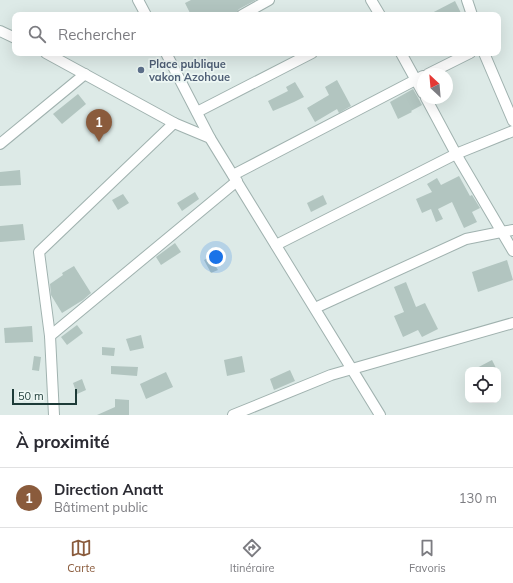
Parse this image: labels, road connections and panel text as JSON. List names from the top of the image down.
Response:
{
  "places": ["Place publique vakon Azohoue"],
  "scale_bar": "50 m",
  "north": "top left",
  "page": {
    "search": "Rechercher",
    "pins": "1",
    "scale": "50 m",
    "heading": "À proximité",
    "list": [
      {
        "mark": "1",
        "name": "Direction Anatt",
        "note": "Bâtiment public",
        "value": "130 m"
      }
    ],
    "nav": ["Carte", "Itinéraire", "Favoris"]
  }
}
